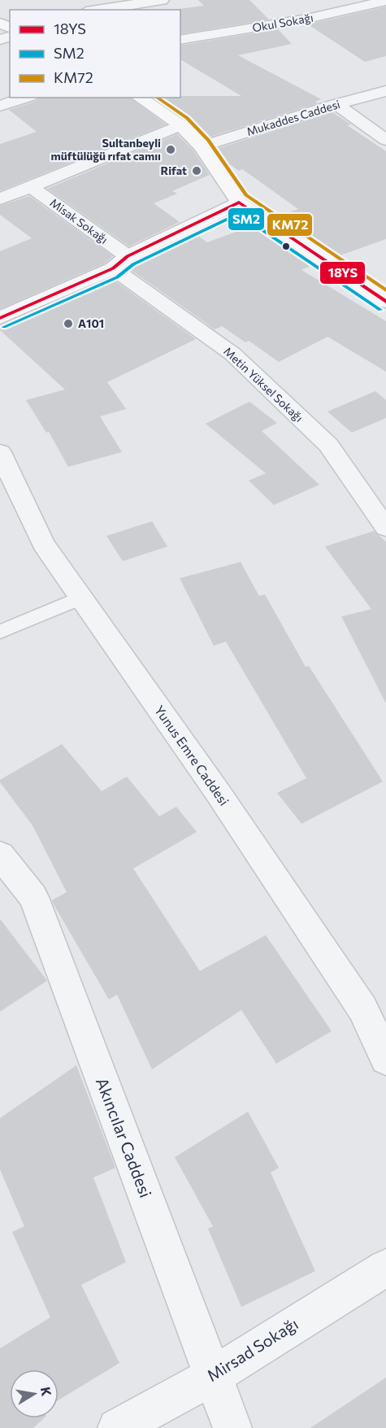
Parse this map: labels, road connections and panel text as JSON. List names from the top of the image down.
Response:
{
  "streets": {
    "street": [
      "Okul Sokağı",
      "Mukaddes Caddesi",
      "Misak Sokağı",
      "Metin Yüksel Sokağı",
      "Yunus Emre Caddesi",
      "Akıncılar Caddesi",
      "Mirsad Sokağı"
    ]
  },
  "crossings": [
    ["Misak Sokağı", "Metin Yüksel Sokağı"],
    ["Akıncılar Caddesi", "Mirsad Sokağı"]
  ],
  "places": ["Sultanbeyli müftülüğü rıfat camıı", "Rifat", "A101"],
  "lines": ["transit line KM72", "transit line 18YS", "transit line SM2"],
  "legend": ["18YS", "SM2", "KM72"],
  "north": "right"
}
